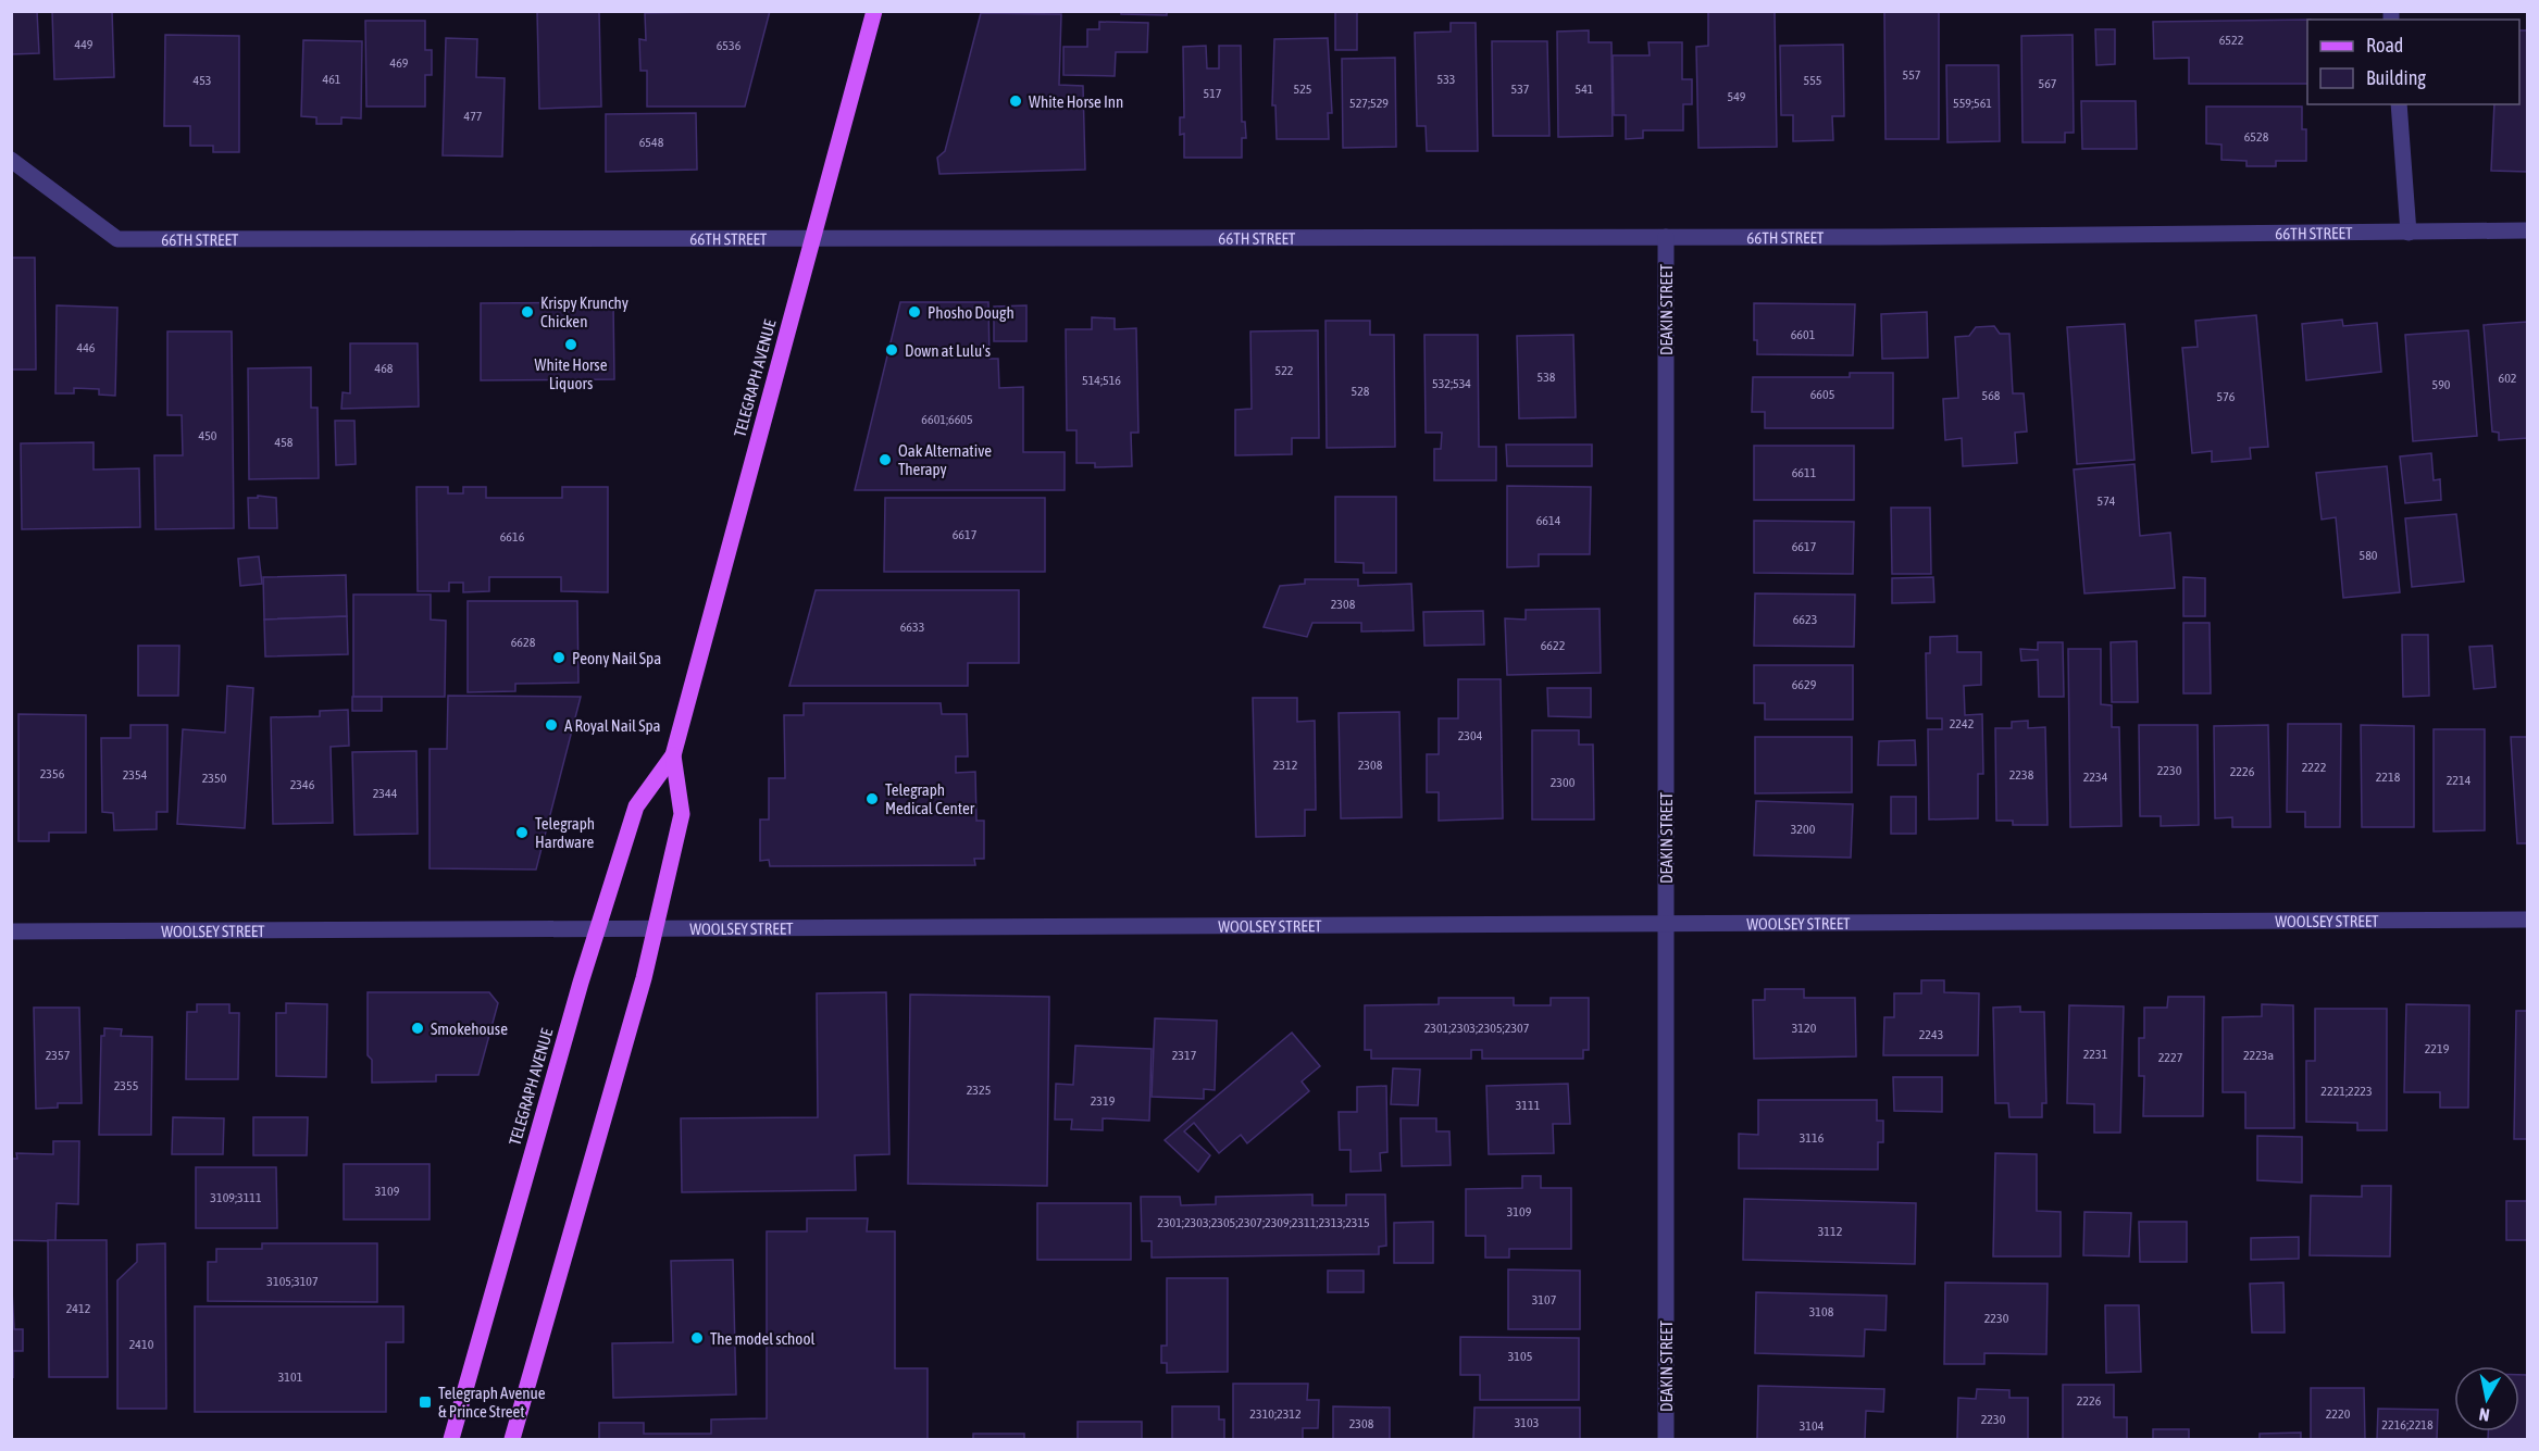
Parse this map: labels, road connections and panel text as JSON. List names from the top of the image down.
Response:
{
  "streets": {
    "main road": ["TELEGRAPH AVENUE"],
    "street": ["66TH STREET", "DEAKIN STREET", "WOOLSEY STREET"]
  },
  "crossings": [
    ["66TH STREET", "DEAKIN STREET"],
    ["66TH STREET", "TELEGRAPH AVENUE"],
    ["DEAKIN STREET", "WOOLSEY STREET"],
    ["TELEGRAPH AVENUE", "WOOLSEY STREET"]
  ],
  "places": {
    "other": [
      "White Horse Inn",
      "Krispy Krunchy Chicken",
      "Phosho Dough",
      "White Horse Liquors",
      "Down at Lulu's",
      "Oak Alternative Therapy",
      "Peony Nail Spa",
      "A Royal Nail Spa",
      "Telegraph Medical Center",
      "Telegraph Hardware",
      "Smokehouse",
      "The model school"
    ],
    "transit": ["Telegraph Avenue & Prince Street"]
  },
  "house_numbers": [
    "6522",
    "449",
    "6536",
    "469",
    "557",
    "461",
    "533",
    "453",
    "555",
    "567",
    "525",
    "537",
    "541",
    "517",
    "549",
    "527;529",
    "559;561",
    "477",
    "6528",
    "6548",
    "6601",
    "446",
    "468",
    "522",
    "538",
    "602",
    "514;516",
    "532;534",
    "590",
    "528",
    "6605",
    "568",
    "576",
    "6601;6605",
    "450",
    "458",
    "6611",
    "574",
    "6614",
    "6617",
    "6616",
    "6617",
    "580",
    "2308",
    "6623",
    "6633",
    "6628",
    "6622",
    "6629",
    "2242",
    "2304",
    "2312",
    "2308",
    "2222",
    "2230",
    "2226",
    "2356",
    "2354",
    "2238",
    "2234",
    "2218",
    "2350",
    "2214",
    "2300",
    "2346",
    "2344",
    "3200",
    "2301;2303;2305;2307",
    "3120",
    "2243",
    "2219",
    "2231",
    "2357",
    "2317",
    "2223a",
    "2227",
    "2355",
    "2325",
    "2221;2223",
    "2319",
    "3111",
    "3116",
    "3109",
    "3109;3111",
    "3109",
    "2301;2303;2305;2307;2309;2311;2313;2315",
    "3112",
    "3105;3107",
    "3107",
    "2412",
    "3108",
    "2230",
    "2410",
    "3105",
    "3101",
    "2226",
    "2310;2312",
    "2220",
    "2230",
    "3103",
    "2308",
    "2216;2218",
    "3104"
  ],
  "legend": ["Road", "Building"],
  "north": "bottom"
}
